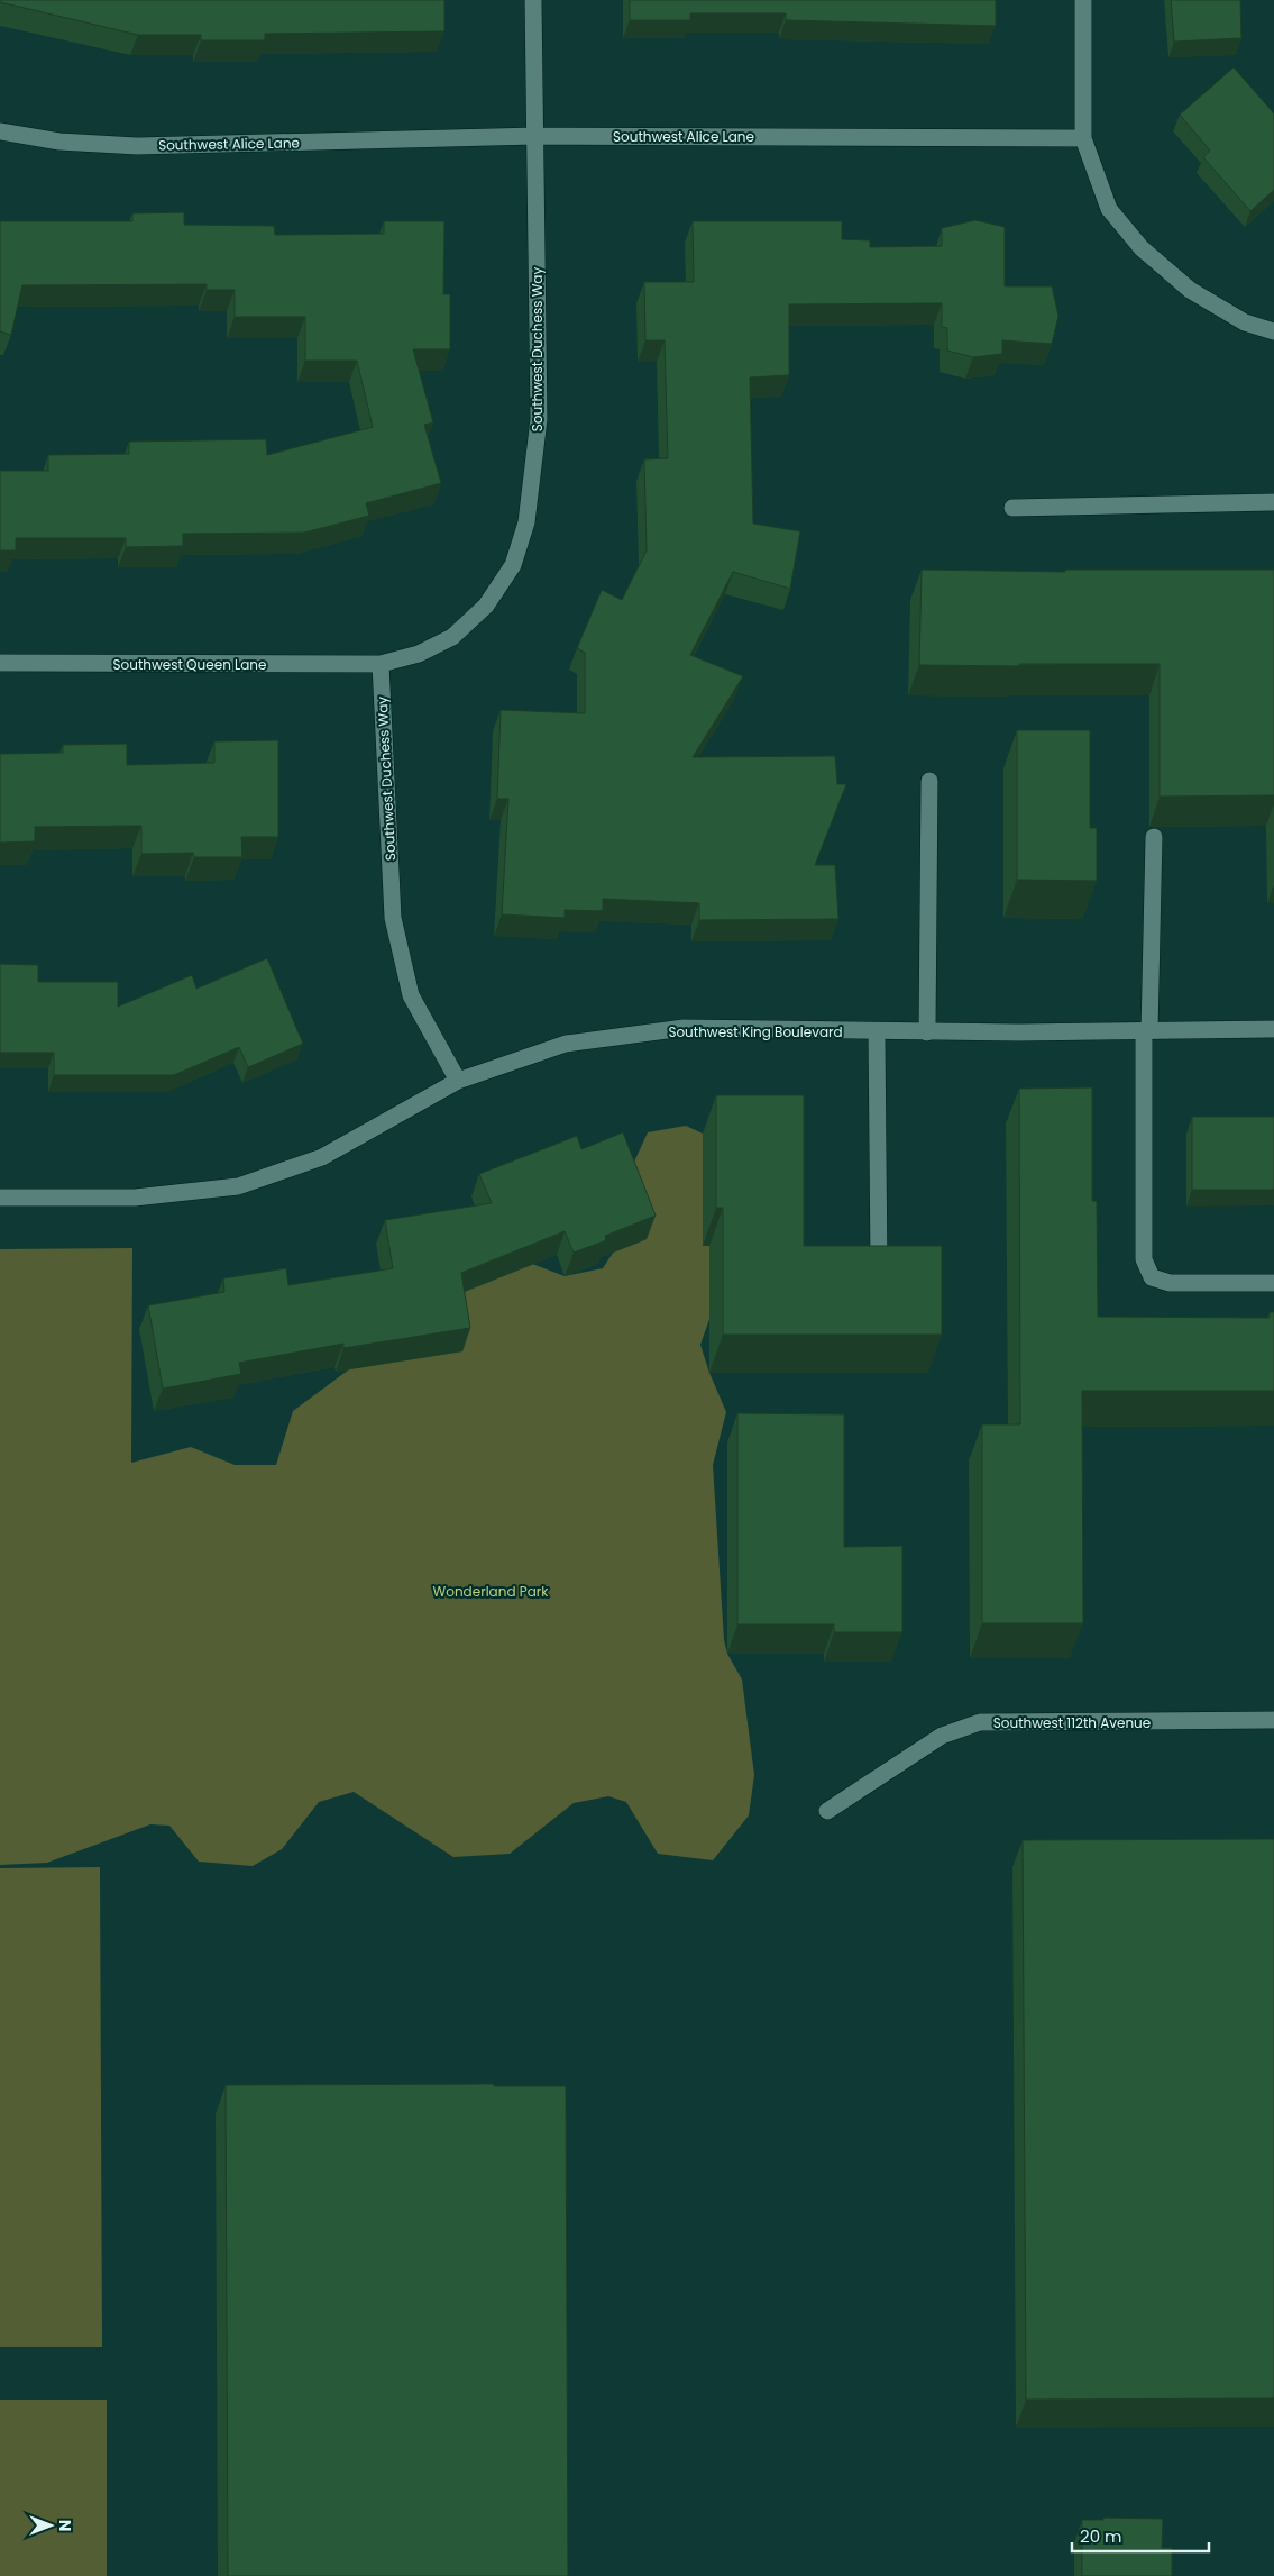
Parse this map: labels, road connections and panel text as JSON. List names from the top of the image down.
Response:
{
  "streets": {
    "street": [
      "Southwest Alice Lane",
      "Southwest Duchess Way",
      "Southwest Queen Lane",
      "Southwest King Boulevard",
      "Southwest 112th Avenue"
    ]
  },
  "crossings": [
    ["Southwest Alice Lane", "Southwest Duchess Way"],
    ["Southwest Duchess Way", "Southwest Queen Lane"],
    ["Southwest Duchess Way", "Southwest King Boulevard"]
  ],
  "parks": ["Wonderland Park"],
  "scale_bar": "20 m",
  "north": "right"
}
